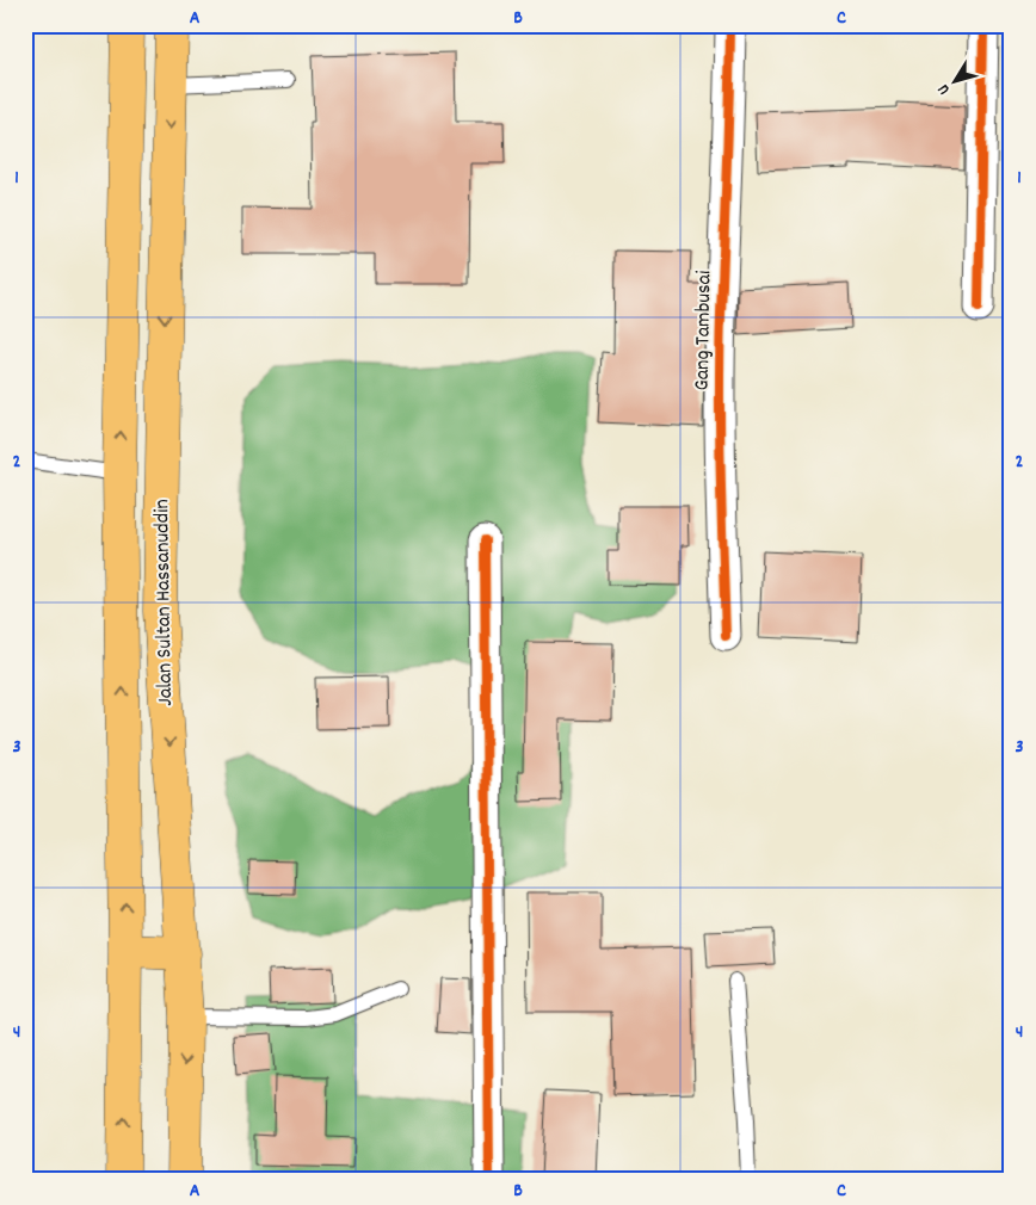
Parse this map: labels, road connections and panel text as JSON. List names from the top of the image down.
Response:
{
  "streets": {
    "main road": ["Jalan Sultan Hassanuddin"],
    "street": ["Gang Tambusai"]
  },
  "north": "bottom left",
  "grid": {
    "columns": ["A", "B", "C"],
    "rows": [
      "1",
      "2",
      "3",
      "4"
    ]
  }
}
